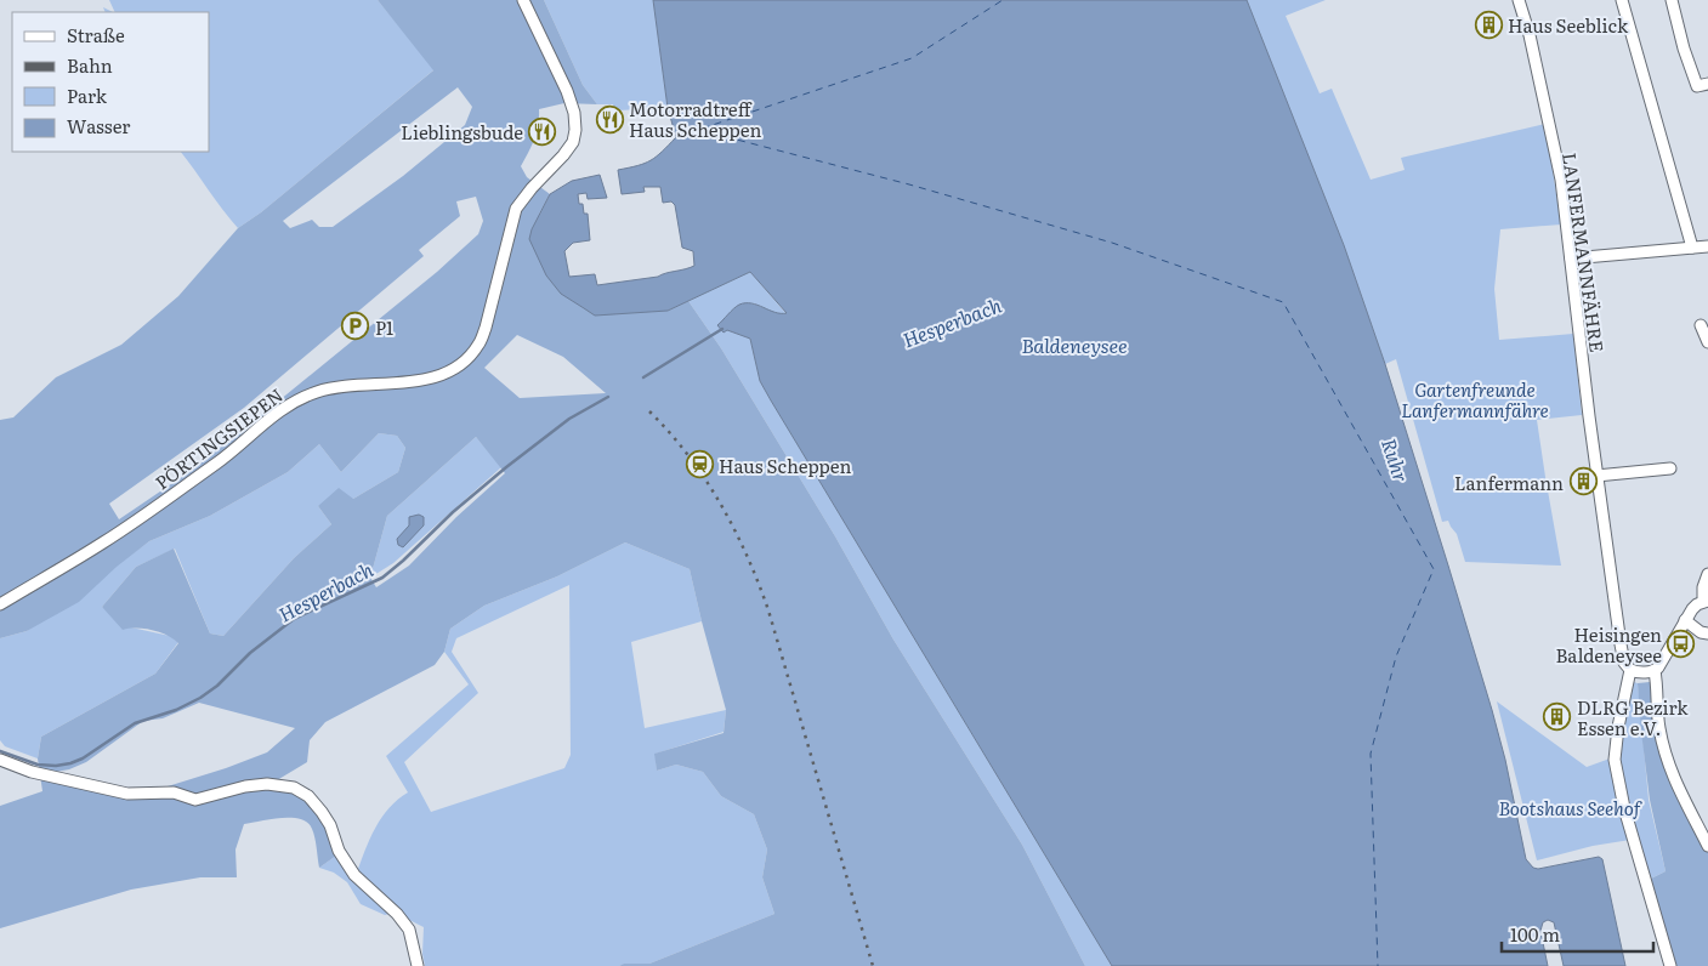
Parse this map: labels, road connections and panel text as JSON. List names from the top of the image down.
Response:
{
  "streets": {
    "street": ["LANFERMANNFÄHRE", "PÖRTINGSIEPEN"]
  },
  "water": ["Hesperbach", "Baldeneysee", "Ruhr"],
  "parks": ["Gartenfreunde Lanfermannfähre", "Bootshaus Seehof"],
  "places": {
    "building": ["Haus Seeblick", "Lanfermann", "DLRG Bezirk Essen e.V."],
    "restaurant": ["Motorradtreff Haus Scheppen", "Lieblingsbude"],
    "parking": ["P1"],
    "station": ["Haus Scheppen"],
    "bus stop": ["Heisingen Baldeneysee"]
  },
  "legend": [
    "Straße",
    "Bahn",
    "Park",
    "Wasser"
  ],
  "scale_bar": "100 m"
}
